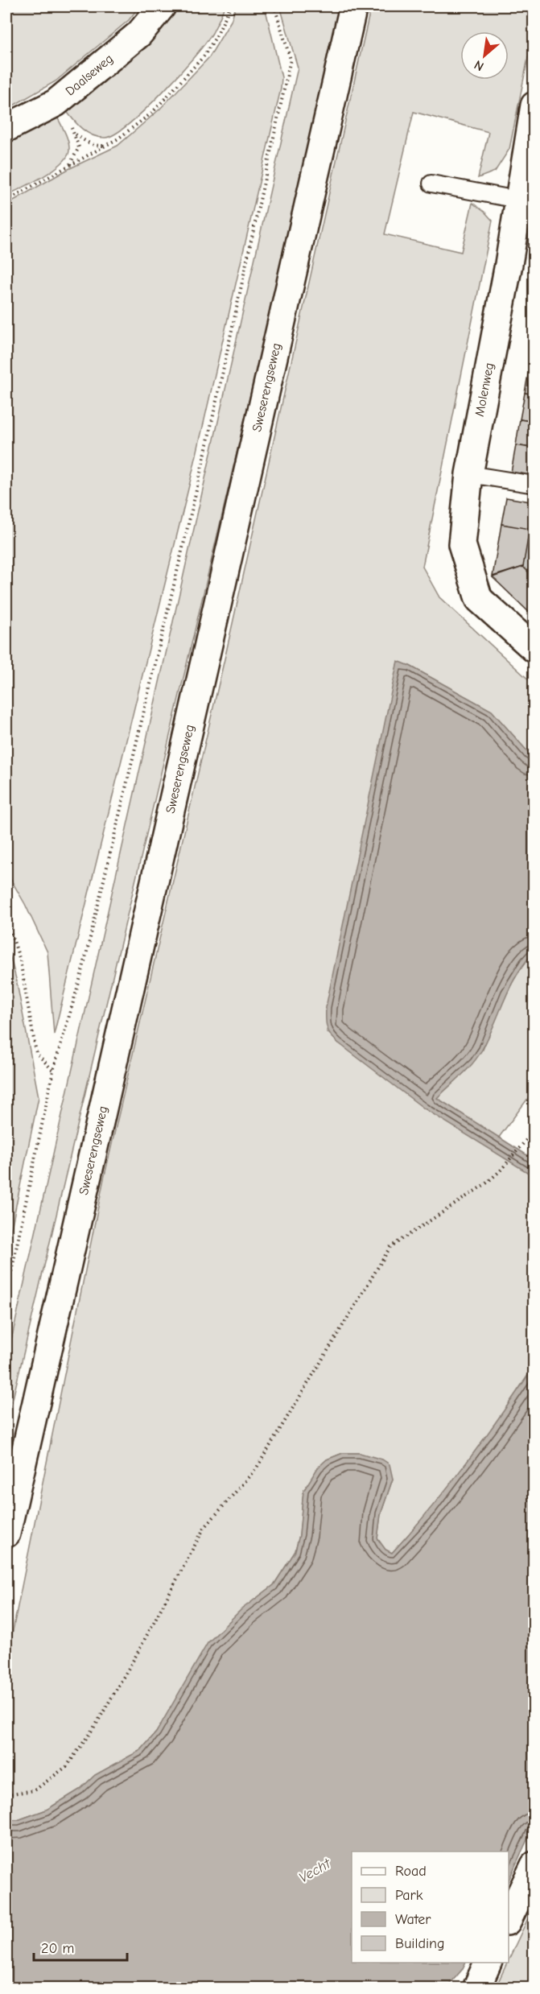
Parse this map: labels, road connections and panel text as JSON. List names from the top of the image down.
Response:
{
  "streets": {
    "main road": ["Daalseweg", "Sweserengseweg", "Molenweg"]
  },
  "water": ["Vecht"],
  "legend": [
    "Road",
    "Park",
    "Water",
    "Building"
  ],
  "scale_bar": "20 m",
  "north": "bottom left"
}
